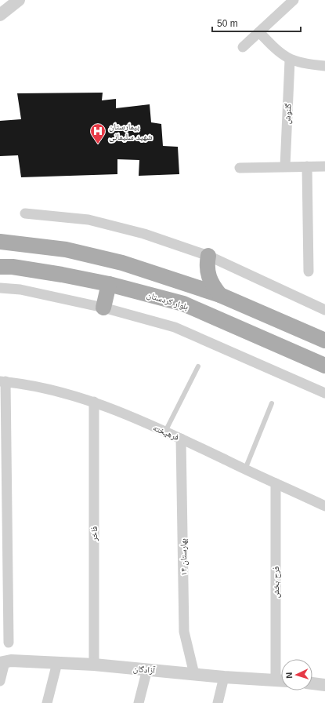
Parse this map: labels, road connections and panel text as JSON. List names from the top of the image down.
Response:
{
  "streets": {
    "main road": ["بلوار کردستان"],
    "street": [
      "گلنوش",
      "فرهیخته",
      "فاخر",
      "بهارستان ۱۴",
      "فرح بخش",
      "آزادگان"
    ]
  },
  "crossings": [
    ["فرهیخته", "فاخر"],
    ["فرهیخته", "بهارستان ۱۴"],
    ["فرهیخته", "فرح بخش"],
    ["فاخر", "آزادگان"],
    ["بهارستان ۱۴", "آزادگان"]
  ],
  "places": {
    "hospital": ["بیمارستان شهید سلیمانی"]
  },
  "scale_bar": "50 m",
  "north": "left"
}
